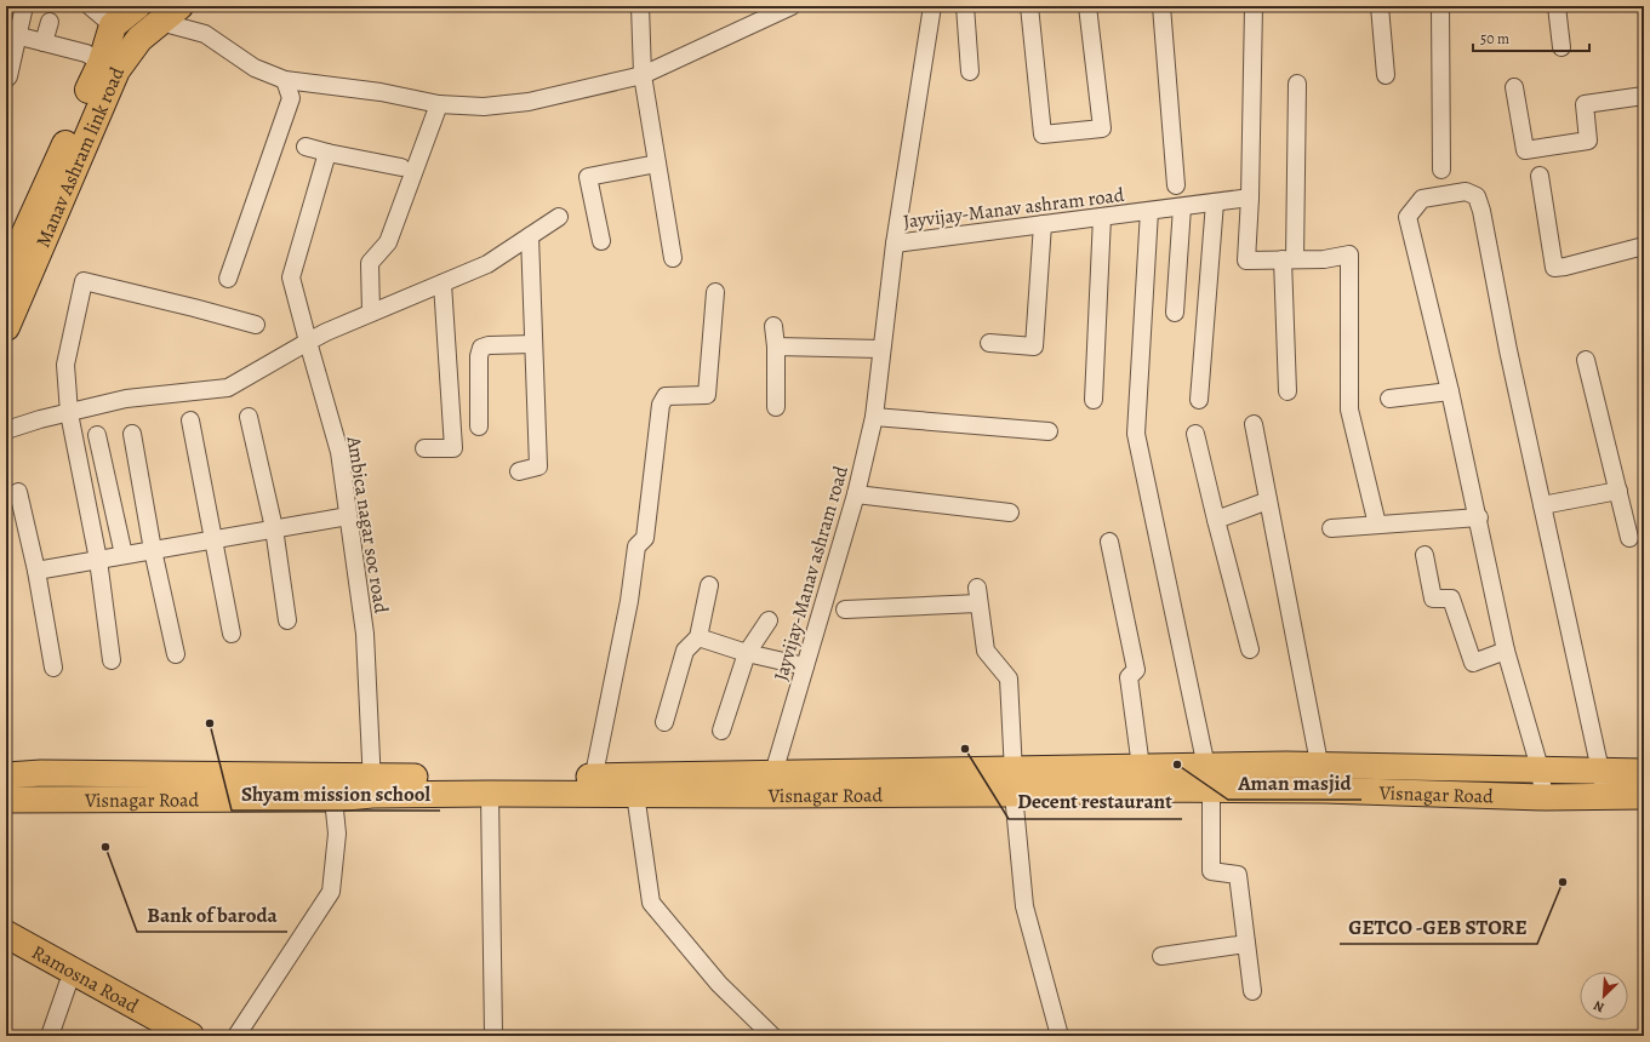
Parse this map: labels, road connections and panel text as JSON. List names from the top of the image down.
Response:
{
  "streets": {
    "highway": ["Manav Ashram link road", "Ramosna Road"],
    "main road": ["Visnagar Road"],
    "street": ["Jayvijay-Manav ashram road", "Ambica nagar soc road"]
  },
  "crossings": [
    ["Jayvijay-Manav ashram road", "Visnagar Road"],
    ["Ambica nagar soc road", "Visnagar Road"]
  ],
  "places": [
    "Shyam mission school",
    "Decent restaurant",
    "Aman masjid",
    "Bank of baroda",
    "GETCO -GEB STORE"
  ],
  "scale_bar": "50 m",
  "north": "bottom left"
}
